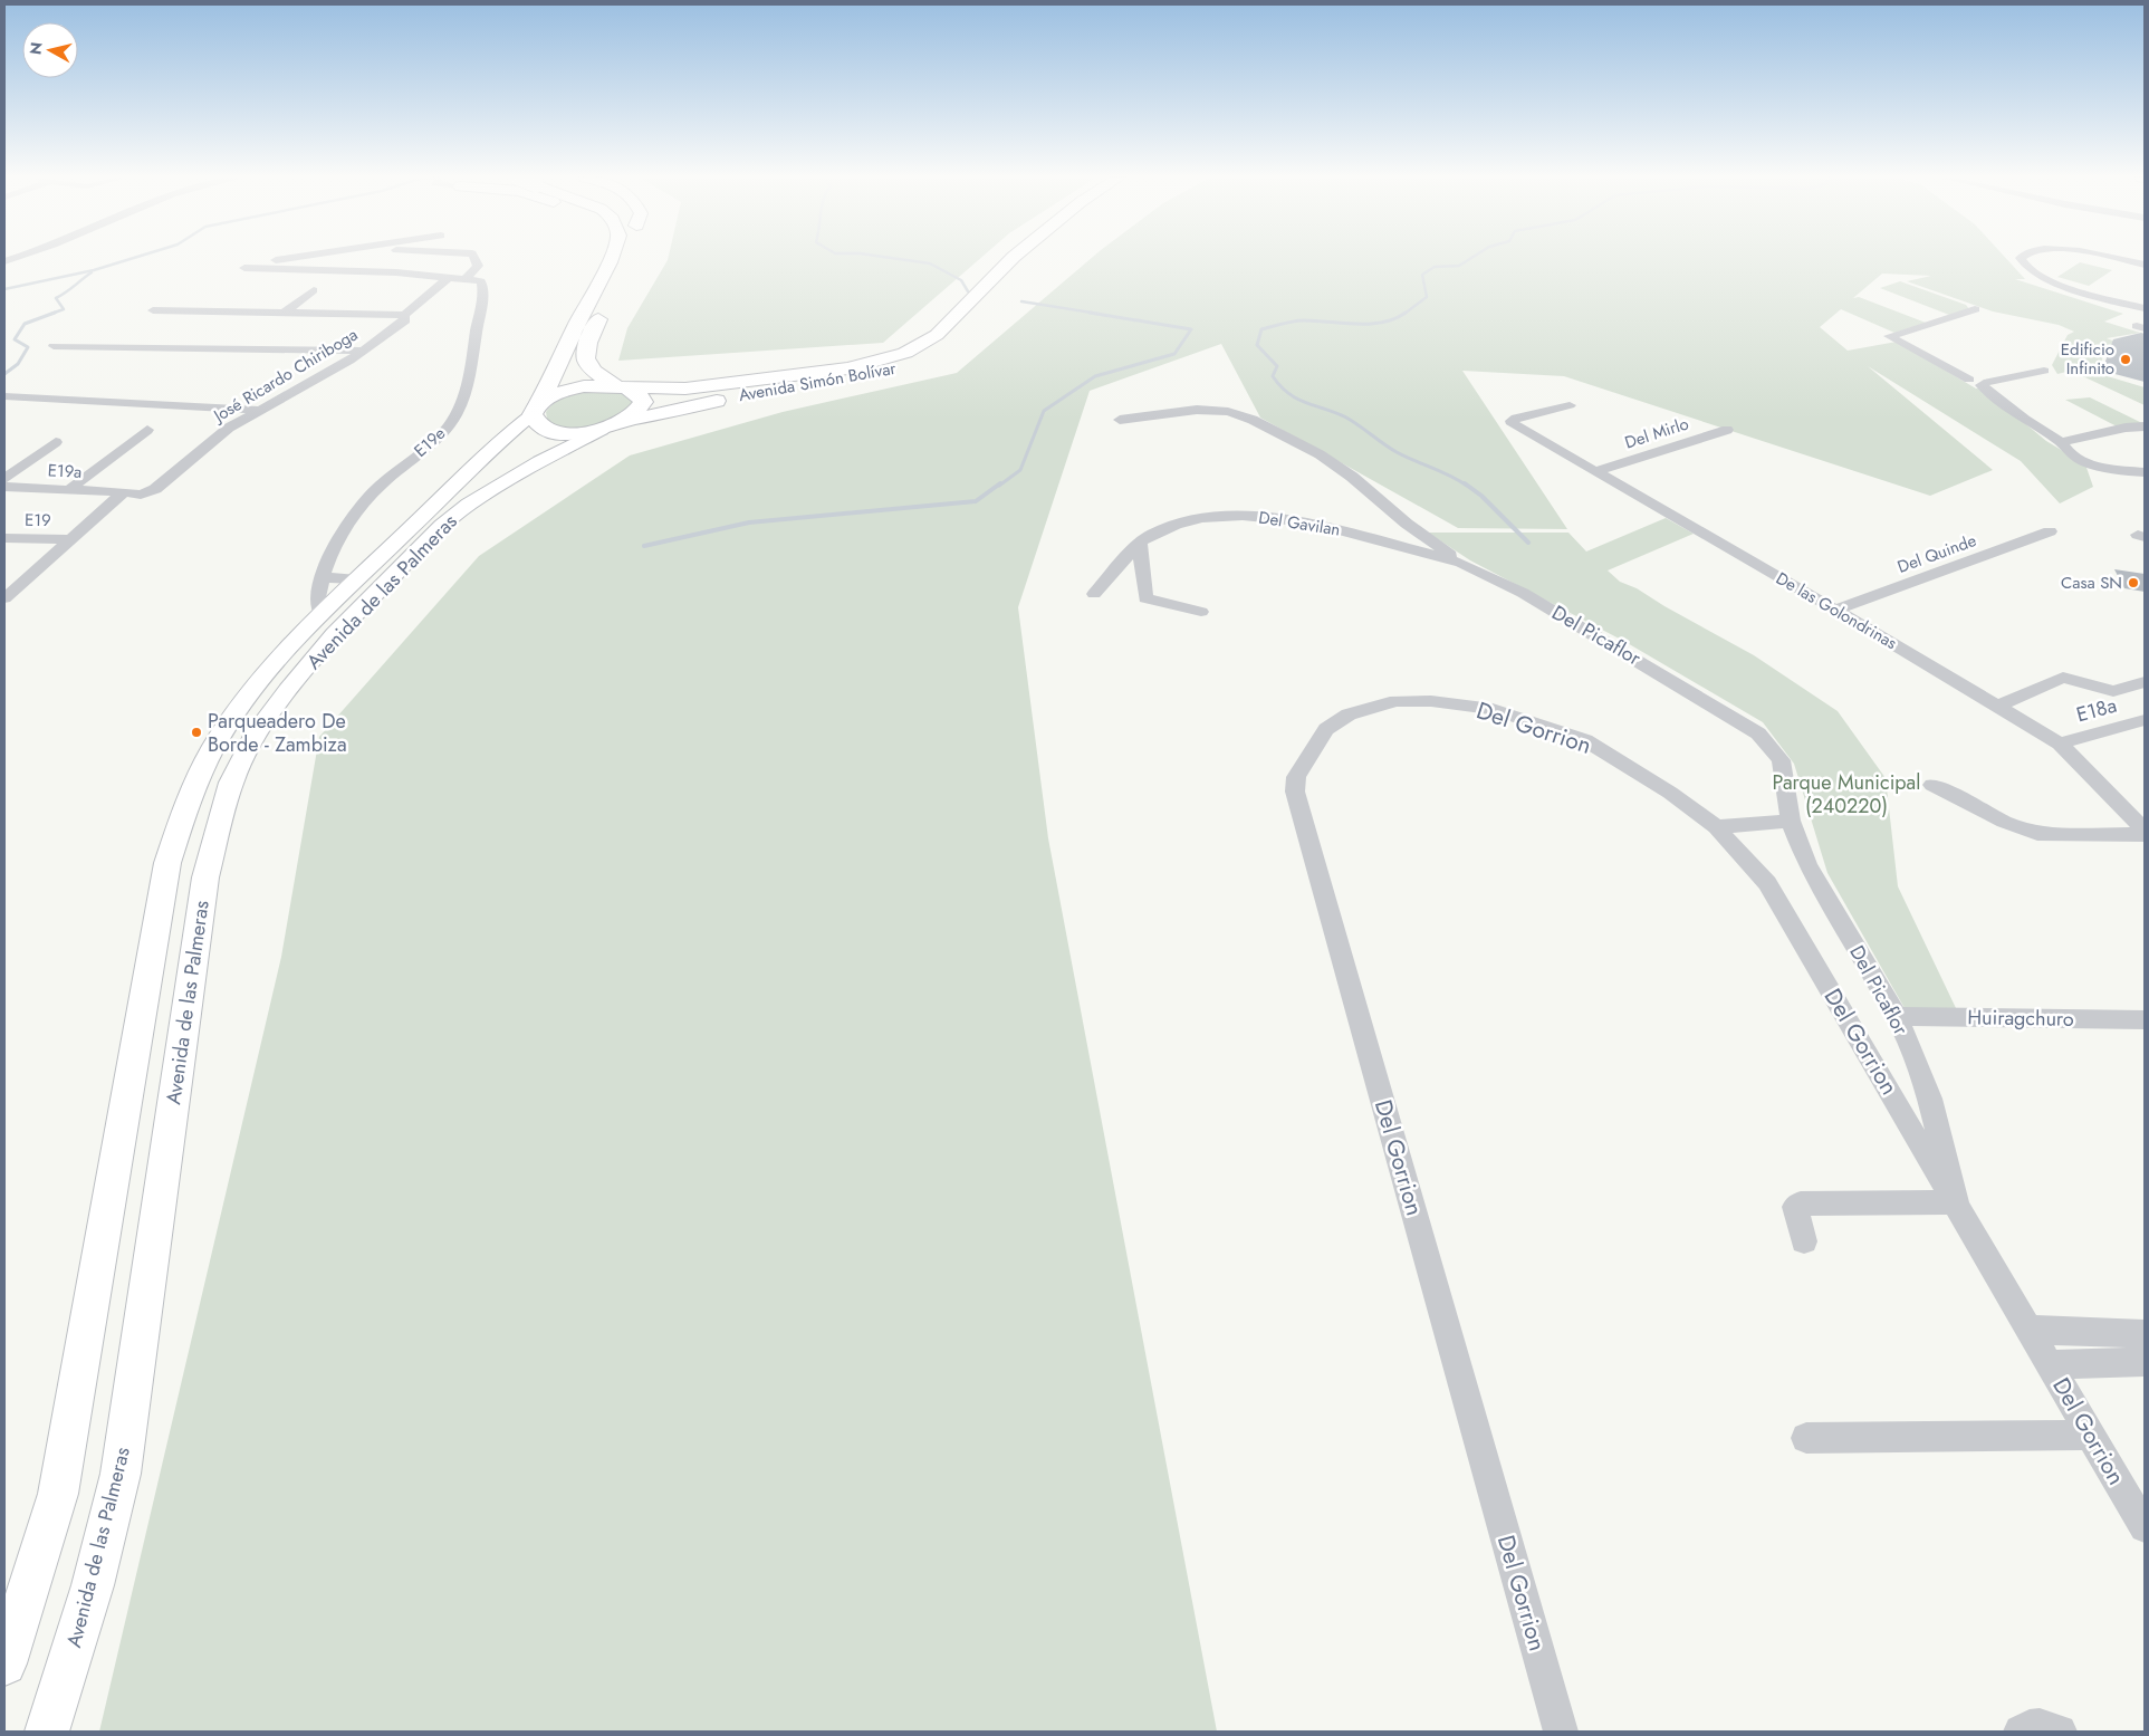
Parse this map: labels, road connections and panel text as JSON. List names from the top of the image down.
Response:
{
  "streets": {
    "highway": ["Avenida Simón Bolívar"],
    "main road": ["Avenida de las Palmeras"],
    "street": [
      "José Ricardo Chiriboga",
      "Del Mirlo",
      "E19e",
      "E19a",
      "E19",
      "Del Gavilan",
      "Del Quinde",
      "De las Golondrinas",
      "Del Picaflor",
      "E18a",
      "Del Gorrion",
      "Huiragchuro"
    ]
  },
  "crossings": [
    ["José Ricardo Chiriboga", "E19a"],
    ["Avenida Simón Bolívar", "Avenida de las Palmeras"],
    ["Del Mirlo", "De las Golondrinas"],
    ["E19e", "Avenida de las Palmeras"],
    ["Del Gavilan", "Del Picaflor"],
    ["Del Quinde", "De las Golondrinas"],
    ["De las Golondrinas", "E18a"],
    ["Del Picaflor", "Del Gorrion"],
    ["Del Picaflor", "Huiragchuro"]
  ],
  "parks": ["Parque Municipal (240220)"],
  "places": ["Edificio Infinito", "Casa SN", "Parqueadero De Borde - Zambiza"],
  "north": "left"
}
